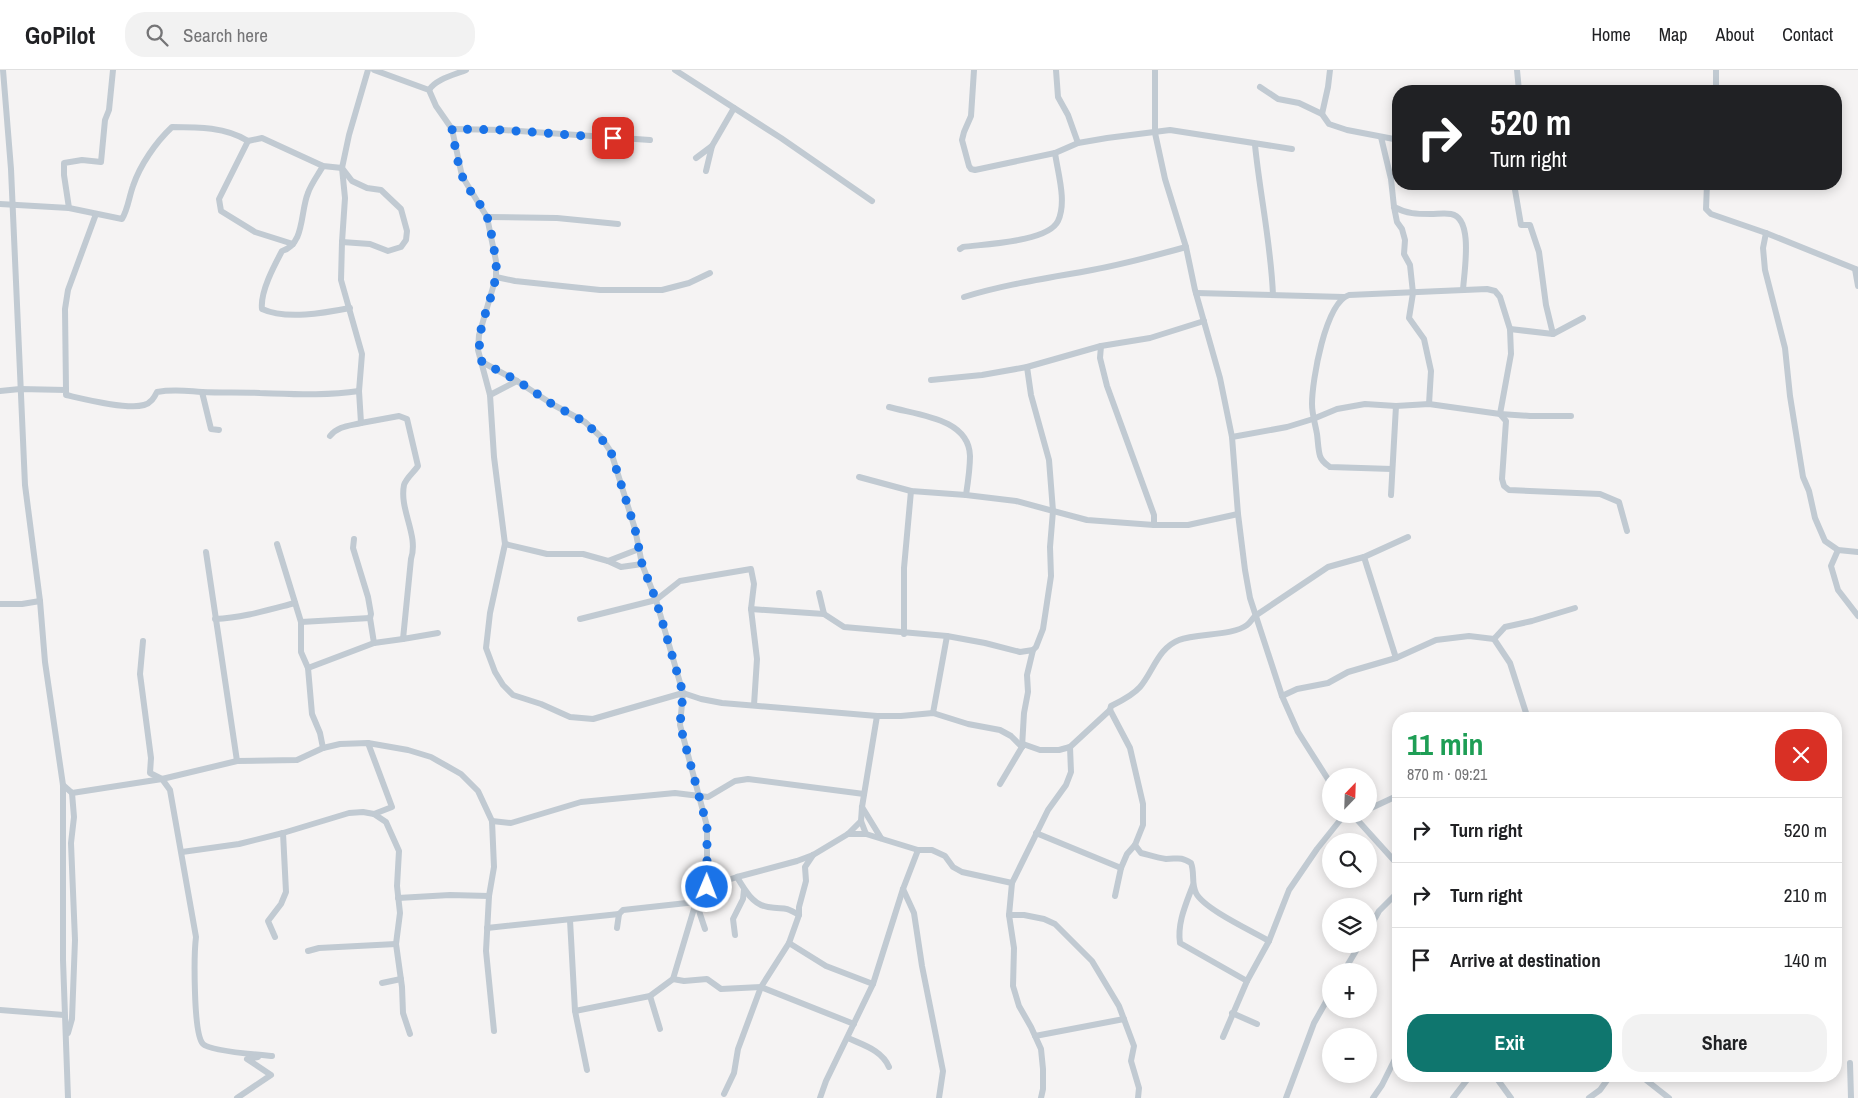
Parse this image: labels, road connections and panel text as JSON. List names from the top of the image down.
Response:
{
  "north": "top right",
  "page": {
    "header": "GoPilot",
    "search": "Search here",
    "nav": [
      "Home",
      "Map",
      "About",
      "Contact"
    ],
    "turn": ["520 m", "Turn right"],
    "heading": ["11 min", "870 m · 09:21"],
    "map_buttons": ["+", "−"],
    "list": [
      {
        "name": "Turn right",
        "value": "520 m"
      },
      {
        "name": "Turn right",
        "value": "210 m"
      },
      {
        "name": "Arrive at destination",
        "value": "140 m"
      }
    ],
    "buttons": ["Exit", "Share"]
  }
}
